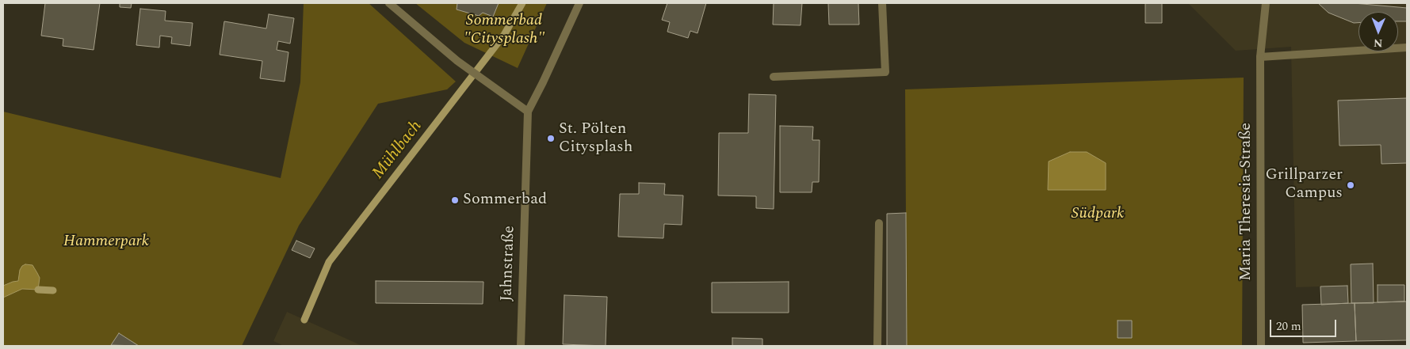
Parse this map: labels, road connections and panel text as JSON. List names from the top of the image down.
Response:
{
  "streets": {
    "street": ["Maria Theresia-Straße", "Jahnstraße"]
  },
  "water": ["Mühlbach"],
  "parks": ["Sommerbad \"Citysplash\"", "Südpark", "Hammerpark"],
  "places": ["St. Pölten Citysplash", "Grillparzer Campus", "Sommerbad"],
  "scale_bar": "20 m",
  "north": "bottom"
}
